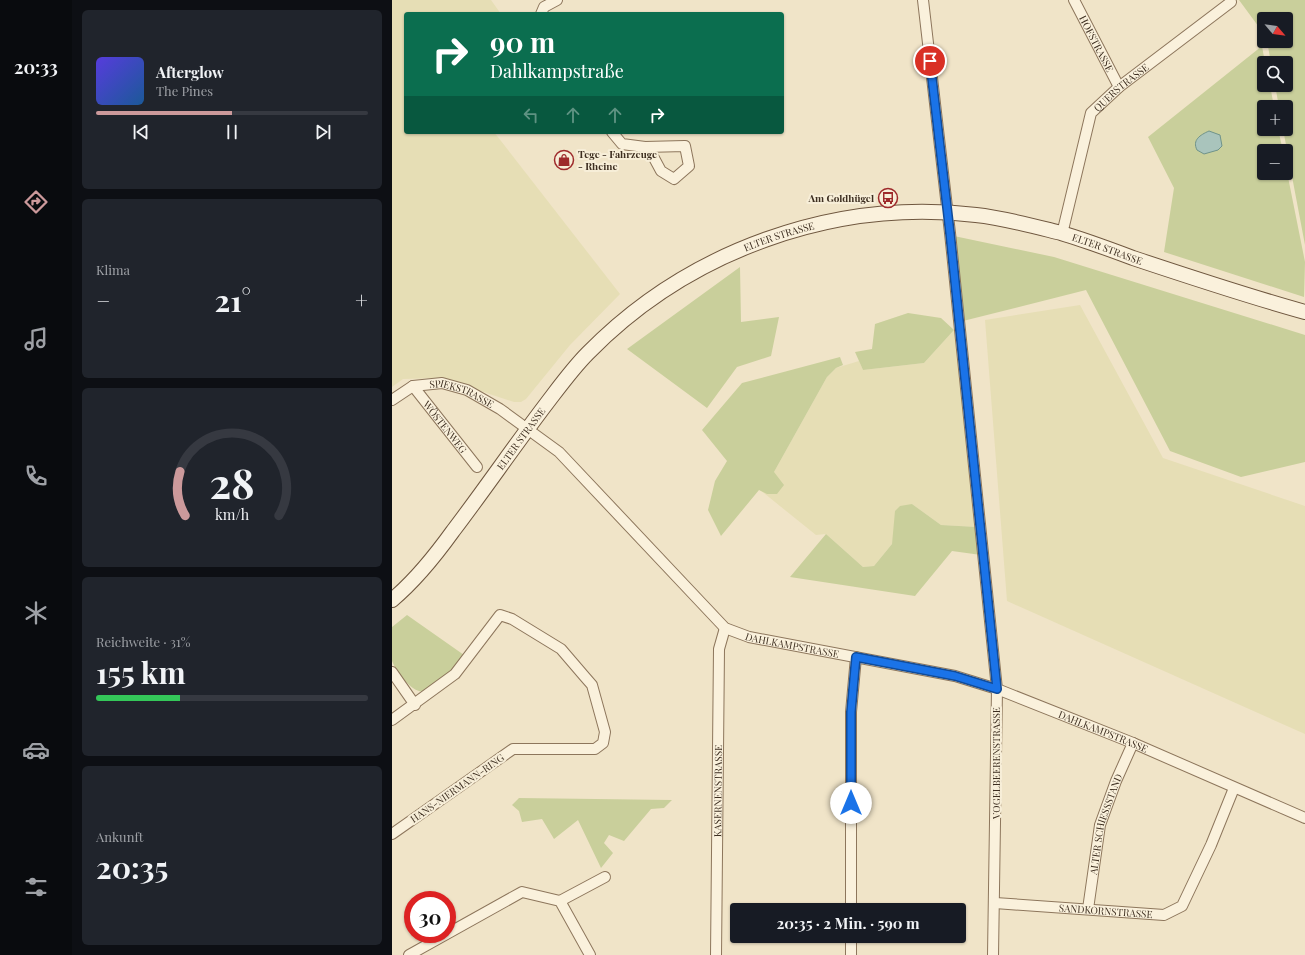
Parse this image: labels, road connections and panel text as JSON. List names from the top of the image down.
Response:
{
  "streets": {
    "main road": ["ELTER STRASSE"],
    "street": [
      "HOFSTRASSE",
      "QUERSTRASSE",
      "SPIEKSTRASSE",
      "WÖSTENWEG",
      "DAHLKAMPSTRASSE",
      "VOGELBEERENSTRASSE",
      "HANS-NIERMANN-RING",
      "KASERNENSTRASSE",
      "ALTER SCHIESSSTAND",
      "SANDKORNSTRASSE"
    ]
  },
  "crossings": [
    ["HOFSTRASSE", "QUERSTRASSE"],
    ["QUERSTRASSE", "ELTER STRASSE"],
    ["ELTER STRASSE", "SPIEKSTRASSE"],
    ["ELTER STRASSE", "DAHLKAMPSTRASSE"],
    ["ELTER STRASSE", "VOGELBEERENSTRASSE"],
    ["SPIEKSTRASSE", "WÖSTENWEG"],
    ["SPIEKSTRASSE", "DAHLKAMPSTRASSE"],
    ["DAHLKAMPSTRASSE", "VOGELBEERENSTRASSE"],
    ["DAHLKAMPSTRASSE", "KASERNENSTRASSE"],
    ["DAHLKAMPSTRASSE", "ALTER SCHIESSSTAND"],
    ["DAHLKAMPSTRASSE", "SANDKORNSTRASSE"],
    ["VOGELBEERENSTRASSE", "SANDKORNSTRASSE"],
    ["ALTER SCHIESSSTAND", "SANDKORNSTRASSE"]
  ],
  "places": {
    "shop": ["Tege - Fahrzeuge - Rheine"],
    "bus stop": ["Am Goldhügel"]
  },
  "north": "bottom right",
  "page": {
    "tabs": "20:33",
    "map_buttons": ["+", "−"],
    "turn": ["90 m", "Dahlkampstraße"],
    "song": ["Afterglow", "The Pines"],
    "tile": [
      "Klima",
      ["Reichweite · 31%", "155 km"],
      ["Ankunft", "20:35"]
    ],
    "heat": ["−", "21°", "+"],
    "limit": "30",
    "trip": "20:35 · 2 Min. · 590 m",
    "gauge": ["28", "km/h"]
  }
}
